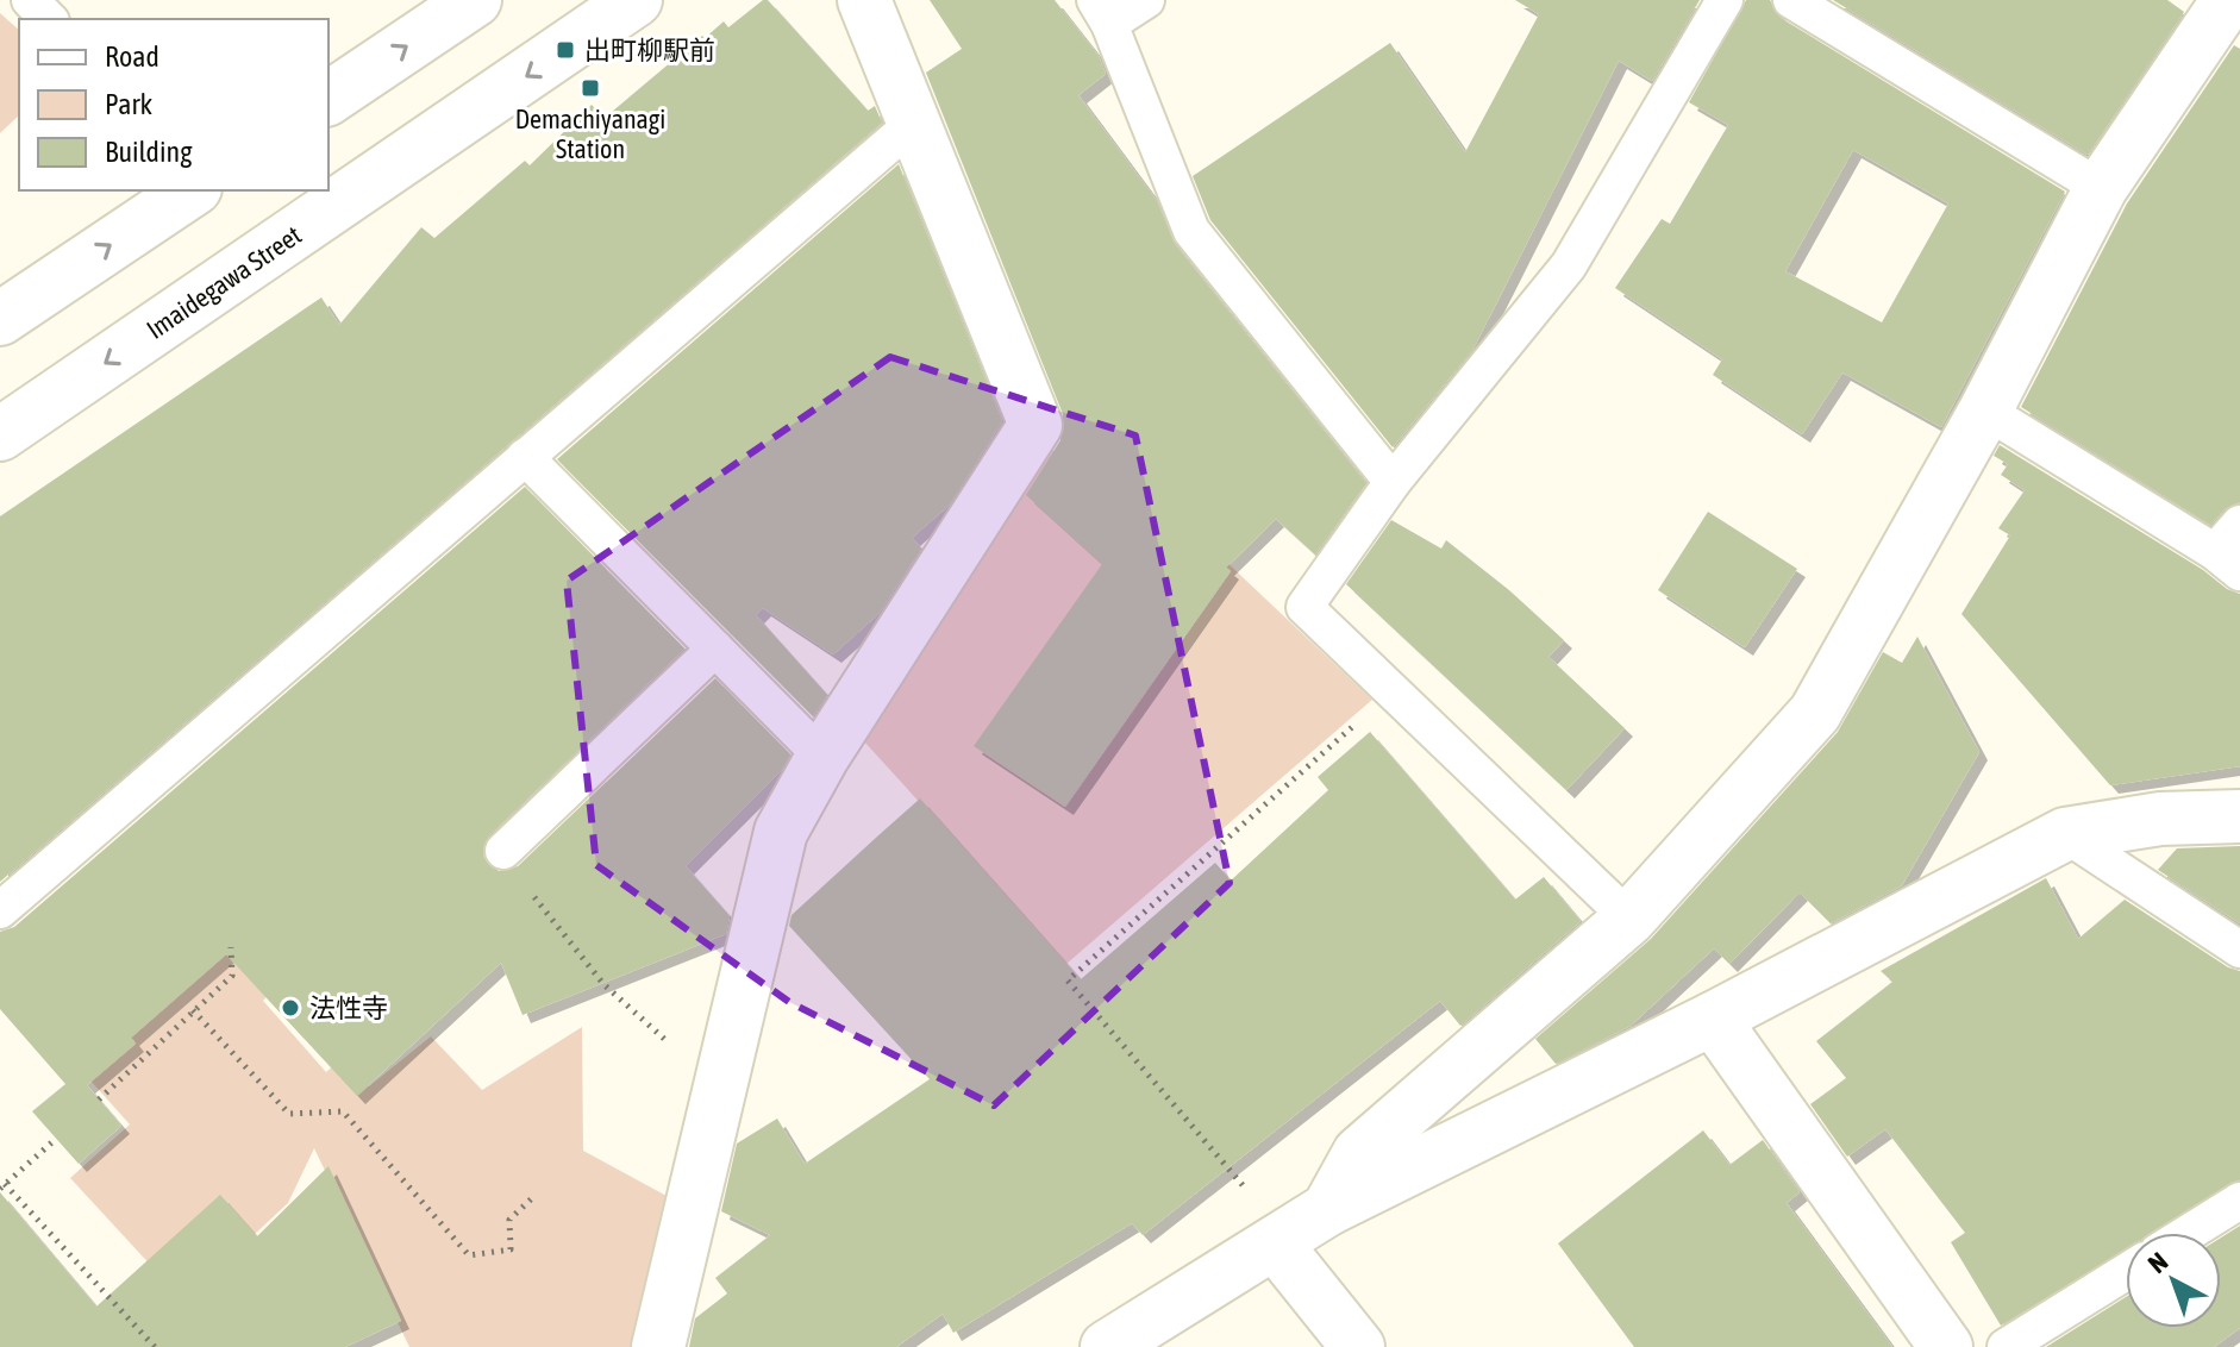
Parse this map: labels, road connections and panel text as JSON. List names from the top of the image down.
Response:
{
  "streets": {
    "street": ["Imaidegawa Street"]
  },
  "places": {
    "transit": ["出町柳駅前", "Demachiyanagi Station"],
    "other": ["法性寺"]
  },
  "legend": ["Road", "Park", "Building"],
  "north": "top left"
}
